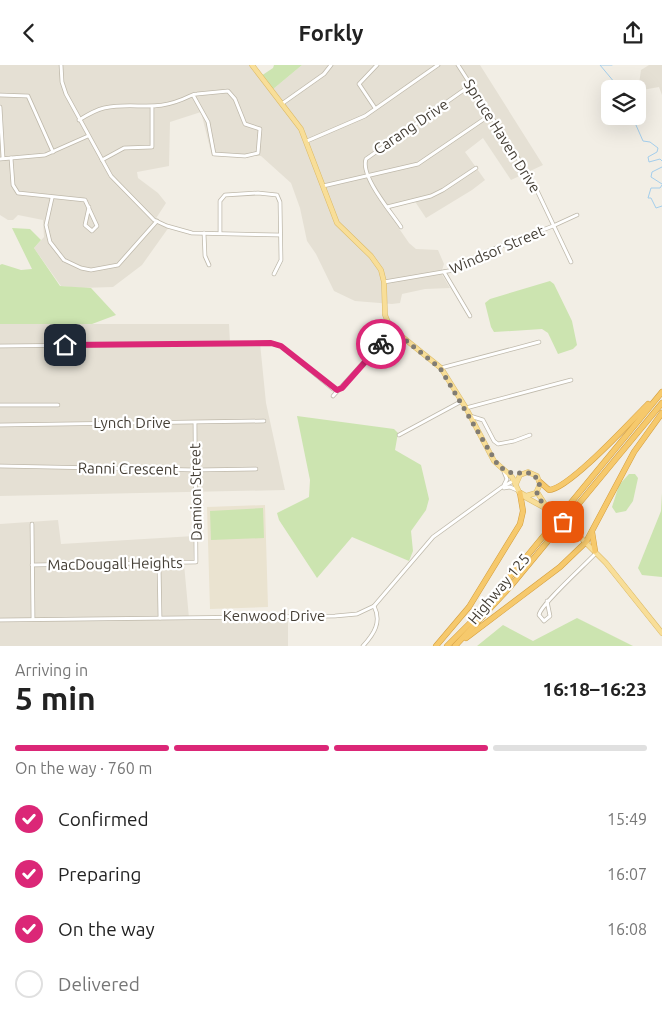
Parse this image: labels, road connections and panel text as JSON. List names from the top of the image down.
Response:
{
  "streets": {
    "highway": ["Highway 125"],
    "street": [
      "Carang Drive",
      "Spruce Haven Drive",
      "Windsor Street",
      "Lynch Drive",
      "Ranni Crescent",
      "Damion Street",
      "MacDougall Heights",
      "Kenwood Drive"
    ]
  },
  "crossings": [
    ["Carang Drive", "Spruce Haven Drive"],
    ["Spruce Haven Drive", "Windsor Street"],
    ["Lynch Drive", "Damion Street"],
    ["Ranni Crescent", "Damion Street"],
    ["Damion Street", "MacDougall Heights"]
  ],
  "page": {
    "header": "Forkly",
    "heading": ["5 min", "Arriving in", "16:18–16:23"],
    "bar": "On the way · 760 m",
    "list": [
      ["Confirmed", "15:49"],
      ["Preparing", "16:07"],
      ["On the way", "16:08"],
      "Delivered"
    ]
  }
}
